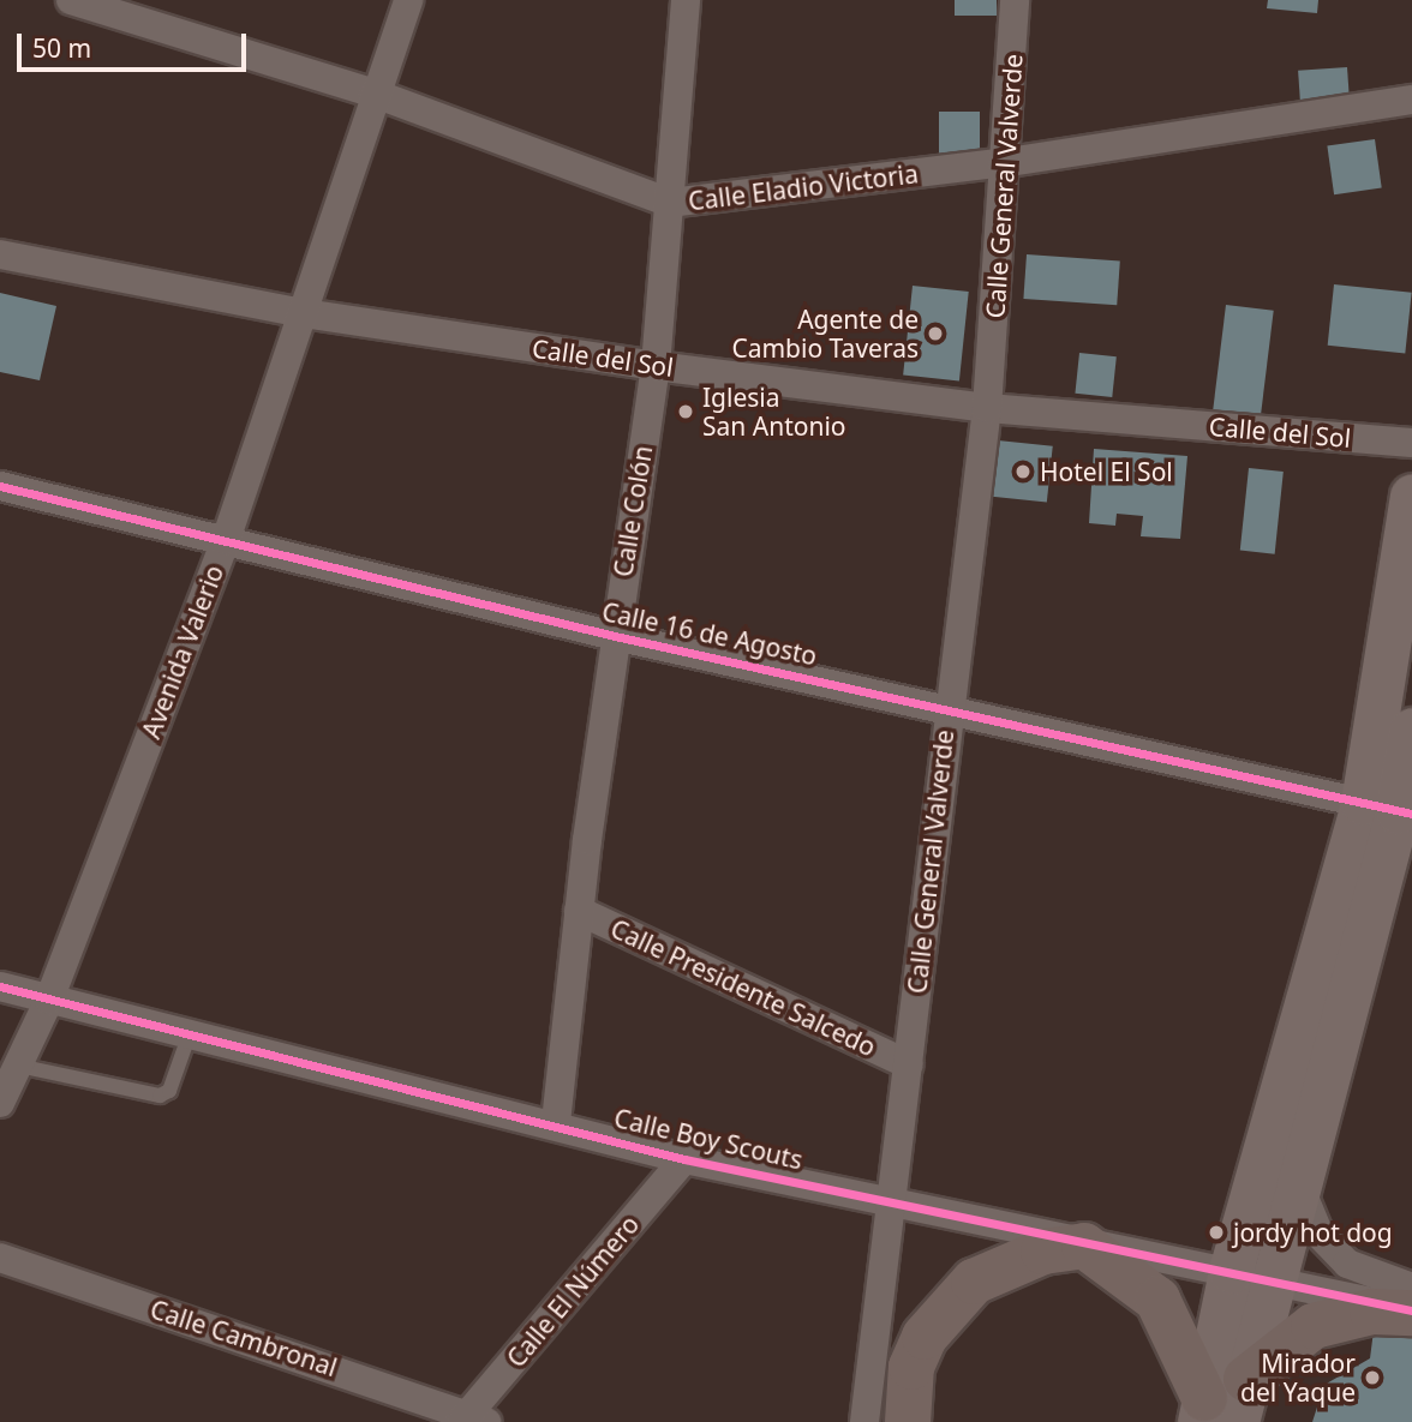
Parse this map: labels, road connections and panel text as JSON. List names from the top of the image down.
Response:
{
  "streets": {
    "street": [
      "Calle General Valverde",
      "Calle Eladio Victoria",
      "Calle del Sol",
      "Calle Colón",
      "Calle 16 de Agosto",
      "Avenida Valerio",
      "Calle Presidente Salcedo",
      "Calle Boy Scouts",
      "Calle El Número",
      "Calle Cambronal"
    ]
  },
  "crossings": [
    ["Calle General Valverde", "Calle Eladio Victoria"],
    ["Calle General Valverde", "Calle del Sol"],
    ["Calle General Valverde", "Calle 16 de Agosto"],
    ["Calle General Valverde", "Calle Presidente Salcedo"],
    ["Calle General Valverde", "Calle Boy Scouts"],
    ["Calle Eladio Victoria", "Calle Colón"],
    ["Calle Eladio Victoria", "Avenida Valerio"],
    ["Calle del Sol", "Calle Colón"],
    ["Calle del Sol", "Avenida Valerio"],
    ["Calle Colón", "Calle 16 de Agosto"],
    ["Calle Colón", "Calle Presidente Salcedo"],
    ["Calle Colón", "Calle Boy Scouts"],
    ["Calle 16 de Agosto", "Avenida Valerio"],
    ["Avenida Valerio", "Calle Boy Scouts"],
    ["Calle Boy Scouts", "Calle El Número"],
    ["Calle El Número", "Calle Cambronal"]
  ],
  "places": [
    "Agente de Cambio Taveras",
    "Iglesia San Antonio",
    "Hotel El Sol",
    "jordy hot dog",
    "Mirador del Yaque"
  ],
  "scale_bar": "50 m"
}
